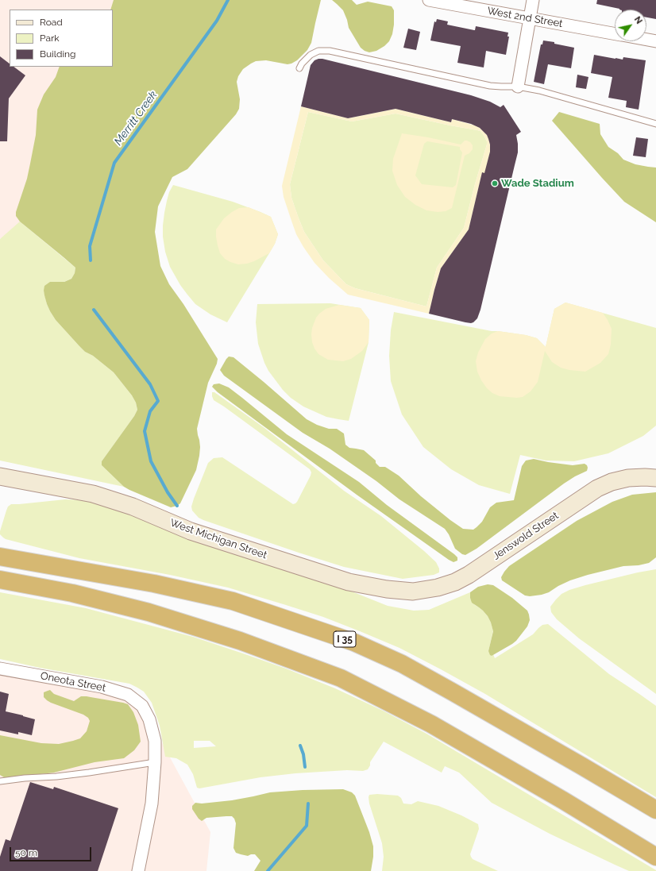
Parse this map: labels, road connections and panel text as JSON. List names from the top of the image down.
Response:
{
  "streets": {
    "highway": ["I 35"],
    "street": [
      "West 2nd Street",
      "Jenswold Street",
      "West Michigan Street",
      "Oneota Street"
    ]
  },
  "crossings": [
    ["Jenswold Street", "West Michigan Street"]
  ],
  "water": ["Merritt Creek"],
  "places": ["Wade Stadium"],
  "legend": ["Road", "Park", "Building"],
  "scale_bar": "50 m",
  "north": "top right"
}
